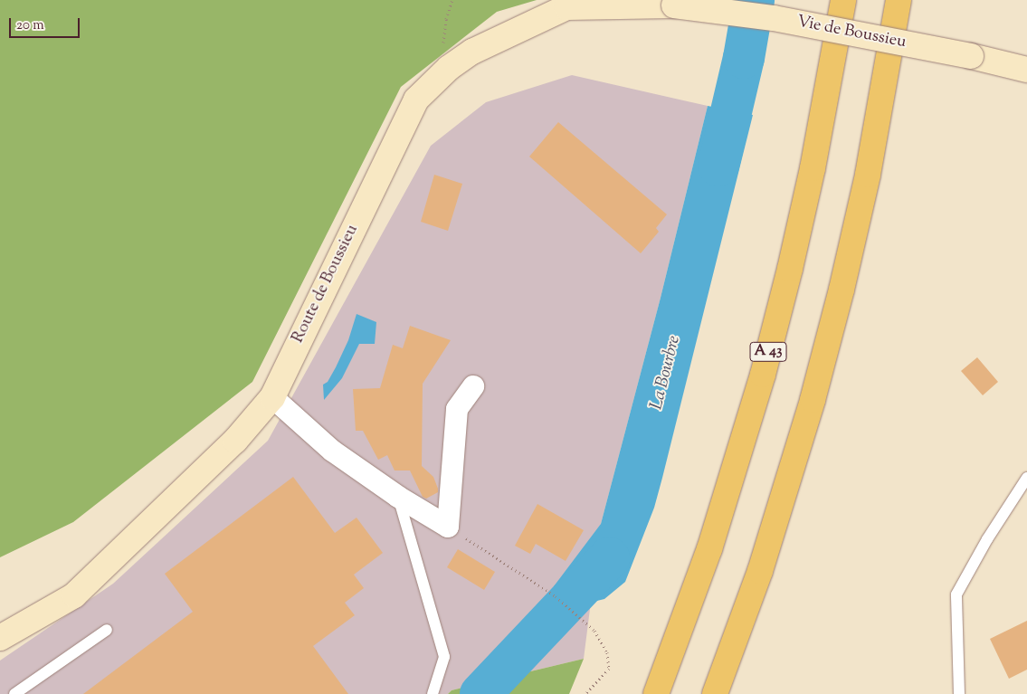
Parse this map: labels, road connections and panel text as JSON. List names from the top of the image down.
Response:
{
  "streets": {
    "highway": ["A 43"],
    "street": ["Vie de Boussieu", "Route de Boussieu"]
  },
  "crossings": [
    ["Vie de Boussieu", "Route de Boussieu"]
  ],
  "water": ["La Bourbre"],
  "scale_bar": "20 m"
}
